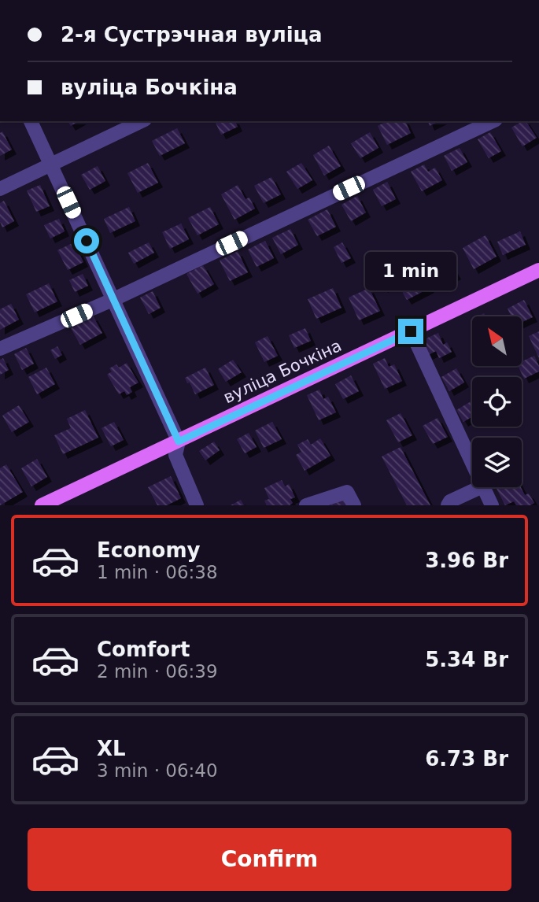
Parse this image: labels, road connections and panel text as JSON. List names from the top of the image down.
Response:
{
  "streets": {
    "main road": ["вуліца Бочкіна"]
  },
  "north": "top left",
  "page": {
    "banner": ["2-я Сустрэчная вуліца", "вуліца Бочкіна"],
    "bubble": "1 min",
    "list": [
      {
        "name": "Economy",
        "note": "1 min · 06:38",
        "value": "3.96 Br"
      },
      {
        "name": "Comfort",
        "note": "2 min · 06:39",
        "value": "5.34 Br"
      },
      {
        "name": "XL",
        "note": "3 min · 06:40",
        "value": "6.73 Br"
      }
    ],
    "buttons": "Confirm"
  }
}
